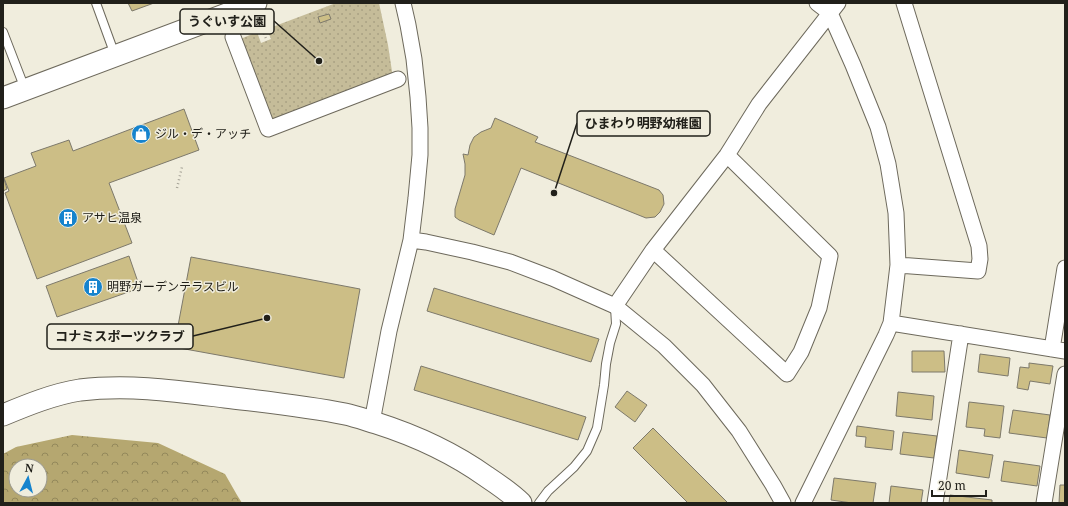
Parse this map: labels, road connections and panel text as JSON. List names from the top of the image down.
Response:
{
  "places": {
    "other": ["うぐいす公園", "ひまわり明野幼稚園", "コナミスポーツクラブ"],
    "shop": ["ジル・デ・アッチ"],
    "building": ["アサヒ温泉", "明野ガーデンテラスビル"]
  },
  "scale_bar": "20 m",
  "north": "top"
}
